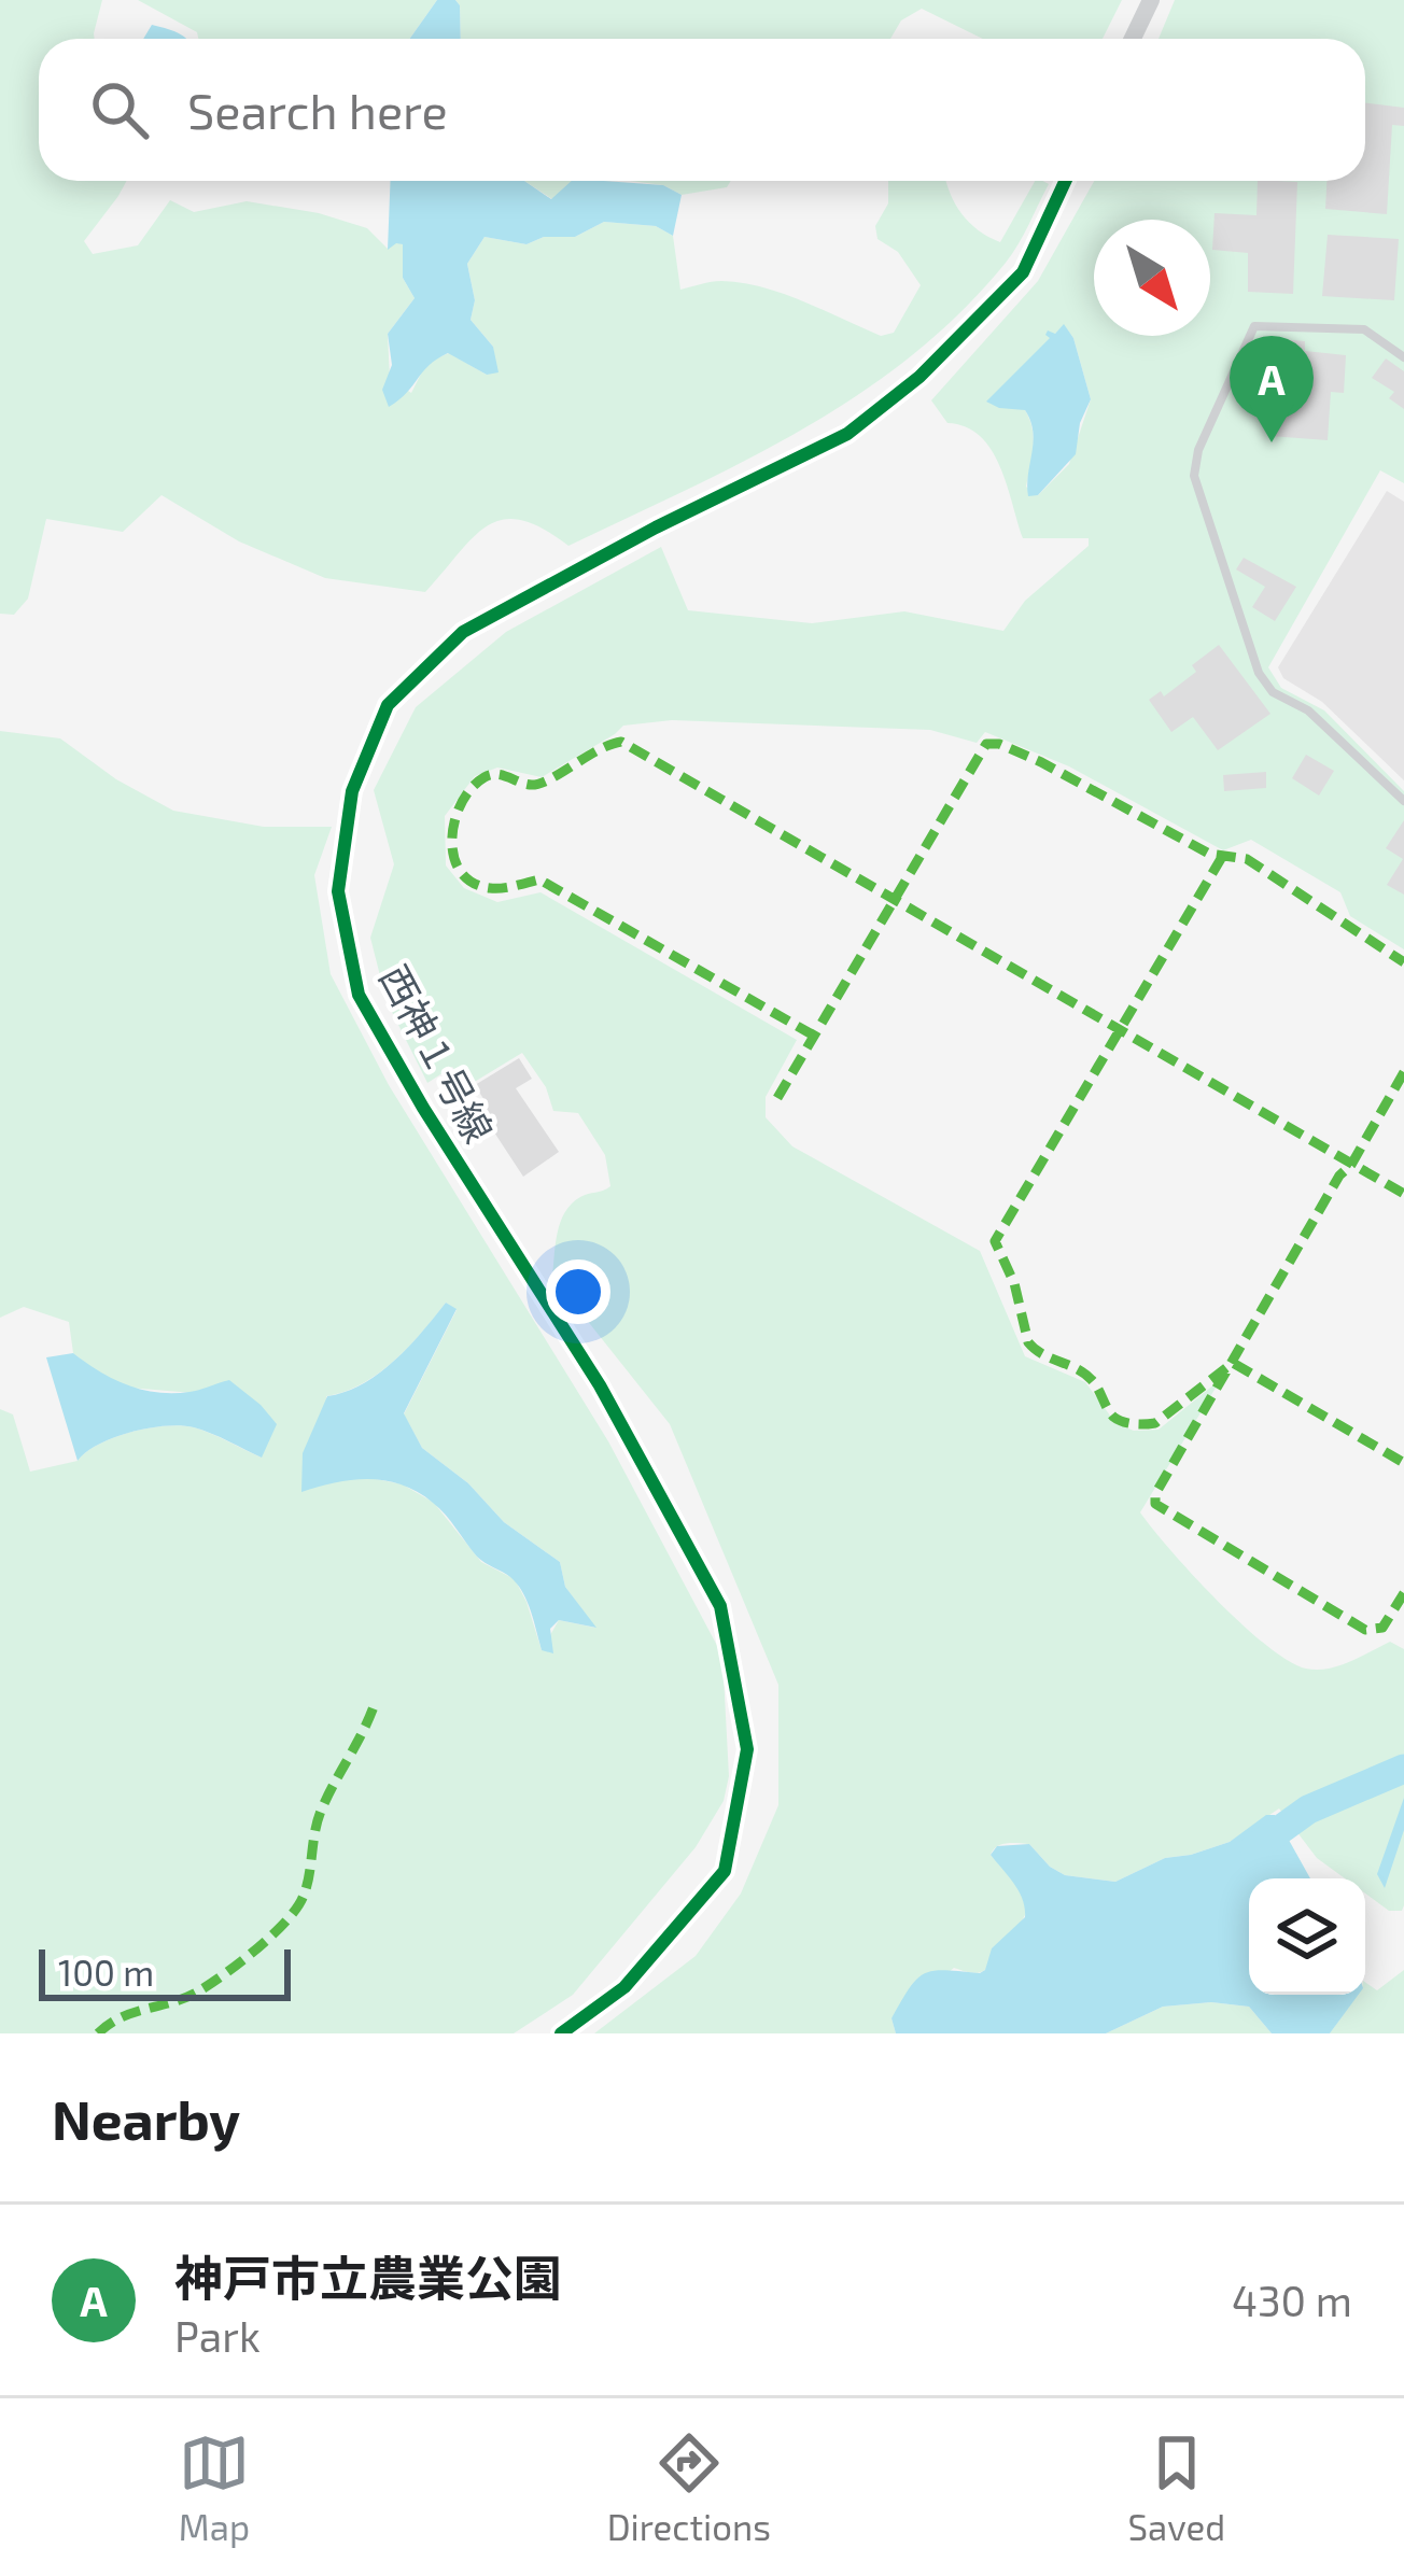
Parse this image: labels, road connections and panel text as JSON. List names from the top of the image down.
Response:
{
  "streets": {
    "street": ["西神１号線"]
  },
  "scale_bar": "100 m",
  "north": "bottom right",
  "page": {
    "search": "Search here",
    "pins": "A",
    "scale": "100 m",
    "heading": "Nearby",
    "list": [
      {
        "mark": "A",
        "name": "神戸市立農業公園",
        "note": "Park",
        "value": "430 m"
      }
    ],
    "nav": ["Map", "Directions", "Saved"]
  }
}
